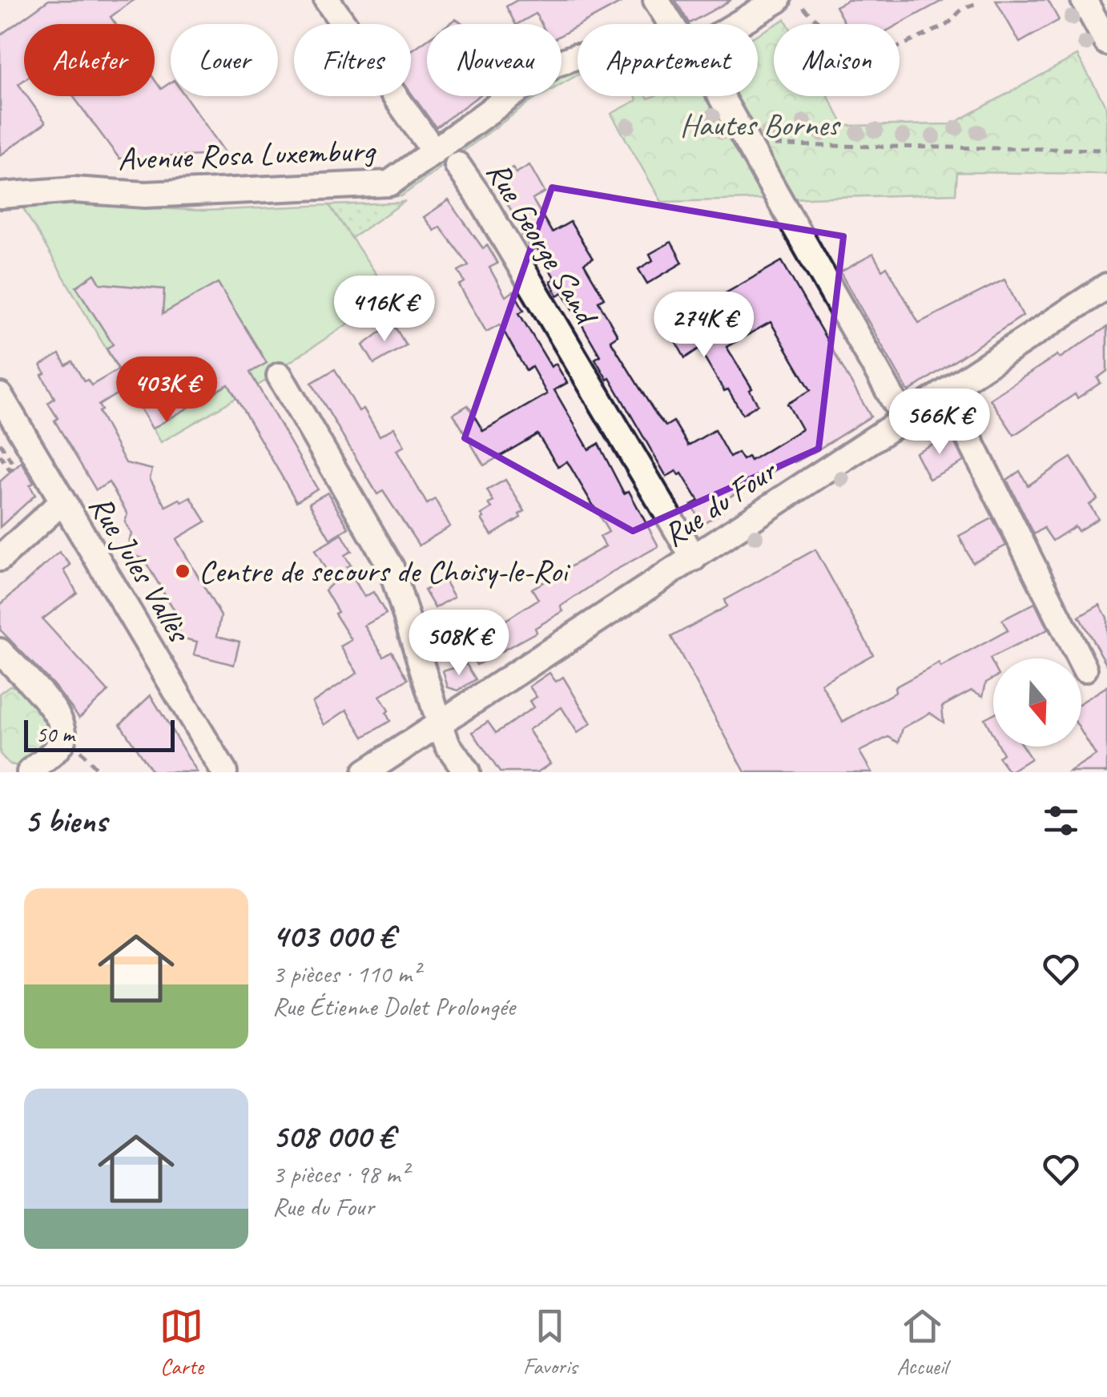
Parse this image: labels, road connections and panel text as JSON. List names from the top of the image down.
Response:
{
  "streets": {
    "street": [
      "Avenue Rosa Luxemburg",
      "Rue George Sand",
      "Rue du Four",
      "Rue Jules Vallès"
    ]
  },
  "crossings": [
    ["Rue George Sand", "Rue du Four"]
  ],
  "parks": ["Hautes Bornes"],
  "places": ["Centre de secours de Choisy-le-Roi"],
  "scale_bar": "50 m",
  "north": "bottom",
  "page": {
    "chip": [
      "Acheter",
      "Louer",
      "Filtres",
      "Nouveau",
      "Appartement",
      "Maison"
    ],
    "price": [
      "416K €",
      "274K €",
      "403K €",
      "566K €",
      "508K €"
    ],
    "scale": "50 m",
    "heading": "5 biens",
    "list": [
      {
        "name": "403 000 €",
        "note": "3 pièces · 110 m² · Rue Étienne Dolet Prolongée"
      },
      {
        "name": "508 000 €",
        "note": "3 pièces · 98 m² · Rue du Four"
      }
    ],
    "tabs": ["Carte", "Favoris", "Accueil"]
  }
}
